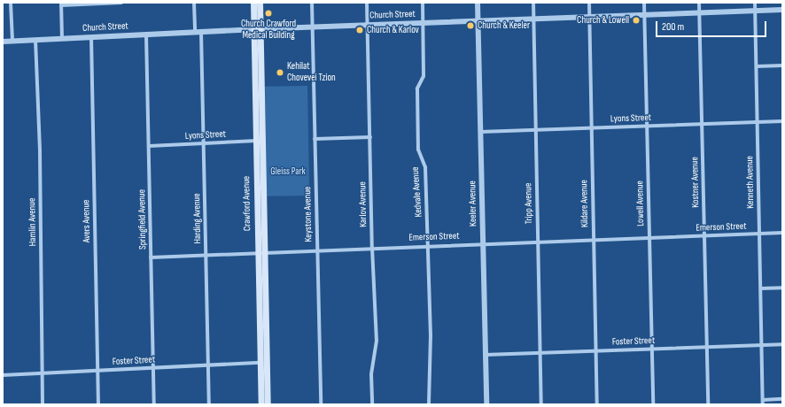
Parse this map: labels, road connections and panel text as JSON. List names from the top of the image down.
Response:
{
  "streets": {
    "main road": ["Crawford Avenue"],
    "street": [
      "Church Street",
      "Lyons Street",
      "Kostner Avenue",
      "Kenneth Avenue",
      "Kedvale Avenue",
      "Keeler Avenue",
      "Tripp Avenue",
      "Kildare Avenue",
      "Lowell Avenue",
      "Karlov Avenue",
      "Keystone Avenue",
      "Harding Avenue",
      "Springfield Avenue",
      "Avers Avenue",
      "Hamlin Avenue",
      "Emerson Street",
      "Foster Street"
    ]
  },
  "crossings": [
    ["Church Street", "Kostner Avenue"],
    ["Church Street", "Kenneth Avenue"],
    ["Church Street", "Kedvale Avenue"],
    ["Church Street", "Crawford Avenue"],
    ["Church Street", "Keeler Avenue"],
    ["Church Street", "Tripp Avenue"],
    ["Church Street", "Kildare Avenue"],
    ["Church Street", "Lowell Avenue"],
    ["Church Street", "Karlov Avenue"],
    ["Church Street", "Keystone Avenue"],
    ["Church Street", "Harding Avenue"],
    ["Church Street", "Springfield Avenue"],
    ["Church Street", "Avers Avenue"],
    ["Church Street", "Hamlin Avenue"],
    ["Lyons Street", "Kostner Avenue"],
    ["Lyons Street", "Kenneth Avenue"],
    ["Lyons Street", "Crawford Avenue"],
    ["Lyons Street", "Keeler Avenue"],
    ["Lyons Street", "Tripp Avenue"],
    ["Lyons Street", "Kildare Avenue"],
    ["Lyons Street", "Lowell Avenue"],
    ["Lyons Street", "Harding Avenue"],
    ["Lyons Street", "Springfield Avenue"],
    ["Kostner Avenue", "Emerson Street"],
    ["Kostner Avenue", "Foster Street"],
    ["Kenneth Avenue", "Emerson Street"],
    ["Kenneth Avenue", "Foster Street"],
    ["Kedvale Avenue", "Emerson Street"],
    ["Crawford Avenue", "Emerson Street"],
    ["Crawford Avenue", "Foster Street"],
    ["Keeler Avenue", "Emerson Street"],
    ["Keeler Avenue", "Foster Street"],
    ["Tripp Avenue", "Emerson Street"],
    ["Tripp Avenue", "Foster Street"],
    ["Kildare Avenue", "Emerson Street"],
    ["Kildare Avenue", "Foster Street"],
    ["Lowell Avenue", "Emerson Street"],
    ["Lowell Avenue", "Foster Street"],
    ["Karlov Avenue", "Emerson Street"],
    ["Keystone Avenue", "Emerson Street"],
    ["Harding Avenue", "Emerson Street"],
    ["Harding Avenue", "Foster Street"],
    ["Springfield Avenue", "Emerson Street"],
    ["Springfield Avenue", "Foster Street"],
    ["Avers Avenue", "Foster Street"],
    ["Hamlin Avenue", "Foster Street"]
  ],
  "parks": ["Gleiss Park"],
  "places": [
    "Church Crawford Medical Building",
    "Church & Lowell",
    "Church & Keeler",
    "Church & Karlov",
    "Kehilat Chovevei Tzion"
  ],
  "scale_bar": "200 m"
}
